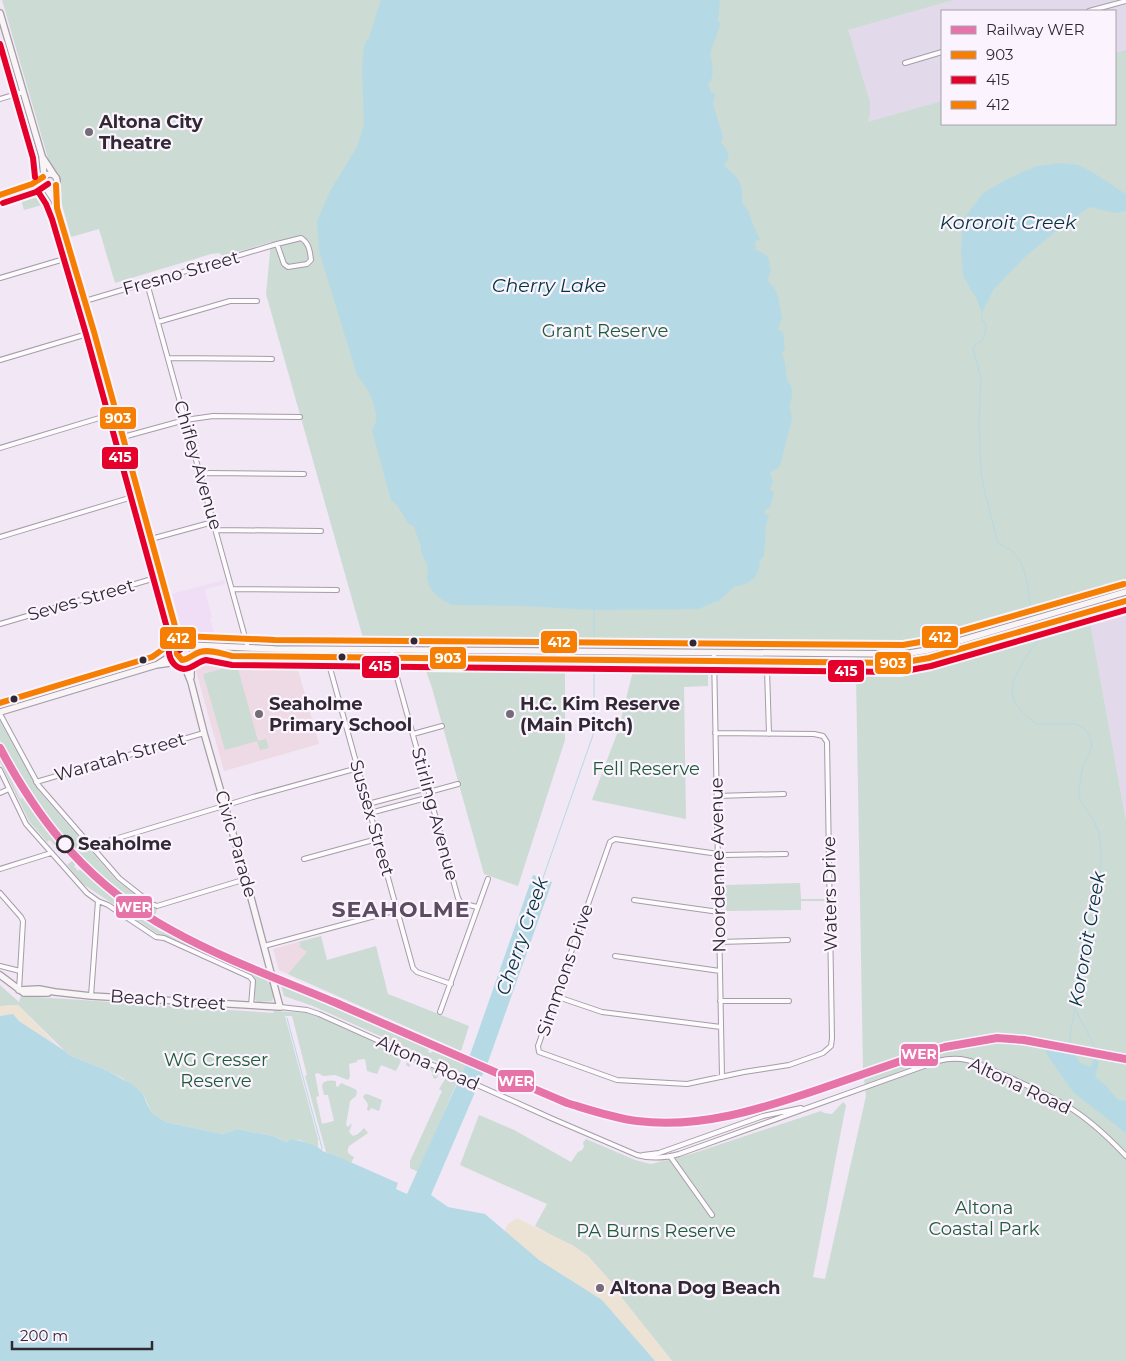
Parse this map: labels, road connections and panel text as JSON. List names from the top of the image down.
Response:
{
  "streets": {
    "main road": ["Civic Parade", "Beach Street"],
    "street": [
      "Fresno Street",
      "Chifley Avenue",
      "Seves Street",
      "Waratah Street",
      "Stirling Avenue",
      "Sussex Street",
      "Noordenne Avenue",
      "Waters Drive",
      "Simmons Drive",
      "Altona Road"
    ]
  },
  "crossings": [
    ["Fresno Street", "Chifley Avenue"],
    ["Waratah Street", "Civic Parade"],
    ["Civic Parade", "Beach Street"],
    ["Civic Parade", "Altona Road"],
    ["Noordenne Avenue", "Waters Drive"],
    ["Noordenne Avenue", "Simmons Drive"],
    ["Waters Drive", "Simmons Drive"],
    ["Beach Street", "Altona Road"]
  ],
  "districts": ["SEAHOLME"],
  "water": ["Kororoit Creek", "Cherry Lake", "Cherry Creek"],
  "parks": [
    "Grant Reserve",
    "Fell Reserve",
    "WG Cresser Reserve",
    "Altona Coastal Park",
    "PA Burns Reserve"
  ],
  "places": [
    "Altona City Theatre",
    "Seaholme Primary School",
    "H.C. Kim Reserve (Main Pitch)",
    "Seaholme",
    "Altona Dog Beach"
  ],
  "lines": [
    "transit line 415",
    "transit line 903",
    "transit line 412",
    "rail line WER"
  ],
  "legend": [
    "Railway WER",
    "903",
    "415",
    "412"
  ],
  "scale_bar": "200 m"
}
